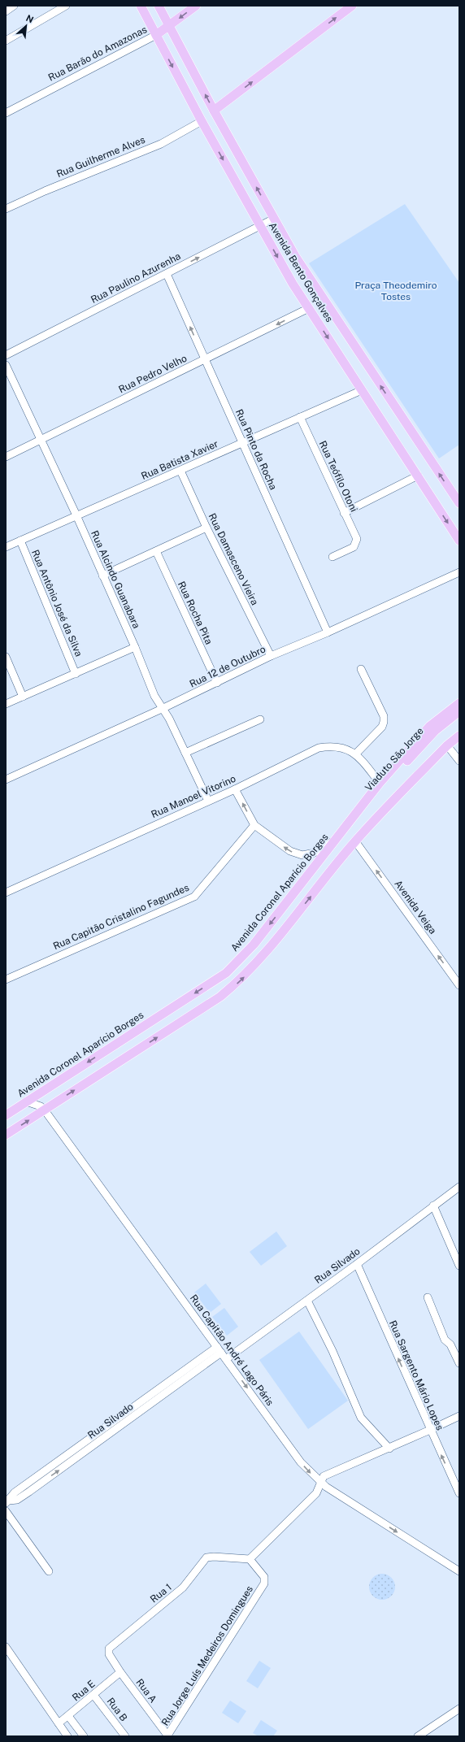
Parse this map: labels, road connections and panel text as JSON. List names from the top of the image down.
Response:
{
  "streets": {
    "main road": [
      "Rua Barão do Amazonas",
      "Avenida Bento Gonçalves",
      "Viaduto São Jorge",
      "Avenida Coronel Aparício Borges"
    ],
    "street": [
      "Rua Guilherme Alves",
      "Rua Paulino Azurenha",
      "Rua Pedro Velho",
      "Rua Pinto da Rocha",
      "Rua Batista Xavier",
      "Rua Teófilo Otoni",
      "Rua Damasceno Vieira",
      "Rua Alcindo Guanabara",
      "Rua Antônio José da Silva",
      "Rua Rocha Pita",
      "Rua 12 de Outubro",
      "Rua Manoel Vitorino",
      "Avenida Veiga",
      "Rua Capitão Cristalino Fagundes",
      "Rua Silvado",
      "Rua Capitão André Lago Páris",
      "Rua Sargento Mário Lopes",
      "Rua 1",
      "Rua Jorge Luís Medeiros Domingues",
      "Rua E",
      "Rua A",
      "Rua B"
    ]
  },
  "crossings": [
    ["Rua Barão do Amazonas", "Avenida Bento Gonçalves"],
    ["Rua Guilherme Alves", "Avenida Bento Gonçalves"],
    ["Avenida Bento Gonçalves", "Rua Paulino Azurenha"],
    ["Avenida Bento Gonçalves", "Rua Pedro Velho"],
    ["Avenida Bento Gonçalves", "Rua Batista Xavier"],
    ["Rua Paulino Azurenha", "Rua Pinto da Rocha"],
    ["Rua Pedro Velho", "Rua Pinto da Rocha"],
    ["Rua Pedro Velho", "Rua Alcindo Guanabara"],
    ["Rua Pinto da Rocha", "Rua Batista Xavier"],
    ["Rua Pinto da Rocha", "Rua 12 de Outubro"],
    ["Rua Batista Xavier", "Rua Teófilo Otoni"],
    ["Rua Batista Xavier", "Rua Damasceno Vieira"],
    ["Rua Batista Xavier", "Rua Alcindo Guanabara"],
    ["Rua Batista Xavier", "Rua Antônio José da Silva"],
    ["Rua Damasceno Vieira", "Rua 12 de Outubro"],
    ["Rua Alcindo Guanabara", "Rua 12 de Outubro"],
    ["Rua Alcindo Guanabara", "Rua Manoel Vitorino"],
    ["Rua Rocha Pita", "Rua 12 de Outubro"],
    ["Viaduto São Jorge", "Avenida Coronel Aparício Borges"],
    ["Rua Manoel Vitorino", "Avenida Coronel Aparício Borges"],
    ["Avenida Coronel Aparício Borges", "Rua Capitão André Lago Páris"],
    ["Rua Silvado", "Rua Capitão André Lago Páris"],
    ["Rua Silvado", "Rua Sargento Mário Lopes"],
    ["Rua 1", "Rua Jorge Luís Medeiros Domingues"],
    ["Rua 1", "Rua E"],
    ["Rua 1", "Rua A"],
    ["Rua Jorge Luís Medeiros Domingues", "Rua A"],
    ["Rua E", "Rua A"],
    ["Rua E", "Rua B"]
  ],
  "one_way": ["Avenida Veiga", "Rua Capitão André Lago Páris"],
  "parks": ["Praça Theodemiro Tostes"],
  "north": "top right"
}
